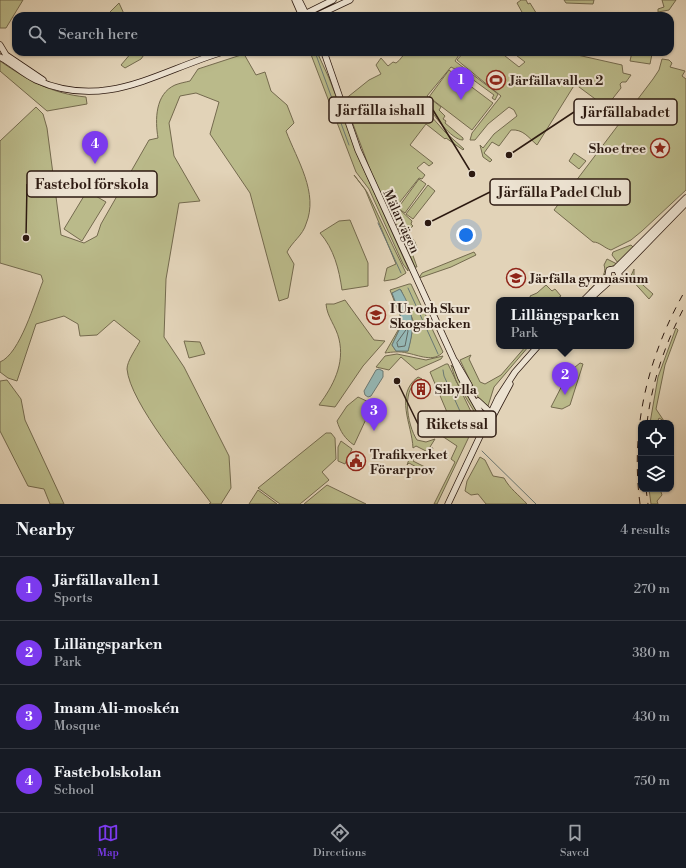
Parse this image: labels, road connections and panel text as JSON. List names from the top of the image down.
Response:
{
  "streets": {
    "street": ["Mälarvägen"]
  },
  "places": {
    "sports": ["Järfällavallen 2"],
    "place": ["Shoe tree"],
    "other": [
      "Järfällabadet",
      "Järfälla ishall",
      "Järfälla Padel Club",
      "Fastebol förskola",
      "Rikets sal"
    ],
    "school or university": ["Järfälla gymnasium", "I Ur och Skur Skogsbacken"],
    "building": ["Sibylla"],
    "public building": ["Trafikverket Förarprov"]
  },
  "page": {
    "search": "Search here",
    "pins": [
      "1",
      "4",
      "2",
      "3"
    ],
    "popup": ["Lillängsparken", "Park"],
    "heading": ["Nearby", "4 results"],
    "list": [
      {
        "mark": "1",
        "name": "Järfällavallen 1",
        "note": "Sports",
        "value": "270 m"
      },
      {
        "mark": "2",
        "name": "Lillängsparken",
        "note": "Park",
        "value": "380 m"
      },
      {
        "mark": "3",
        "name": "Imam Ali-moskén",
        "note": "Mosque",
        "value": "430 m"
      },
      {
        "mark": "4",
        "name": "Fastebolskolan",
        "note": "School",
        "value": "750 m"
      }
    ],
    "nav": ["Map", "Directions", "Saved"]
  }
}
